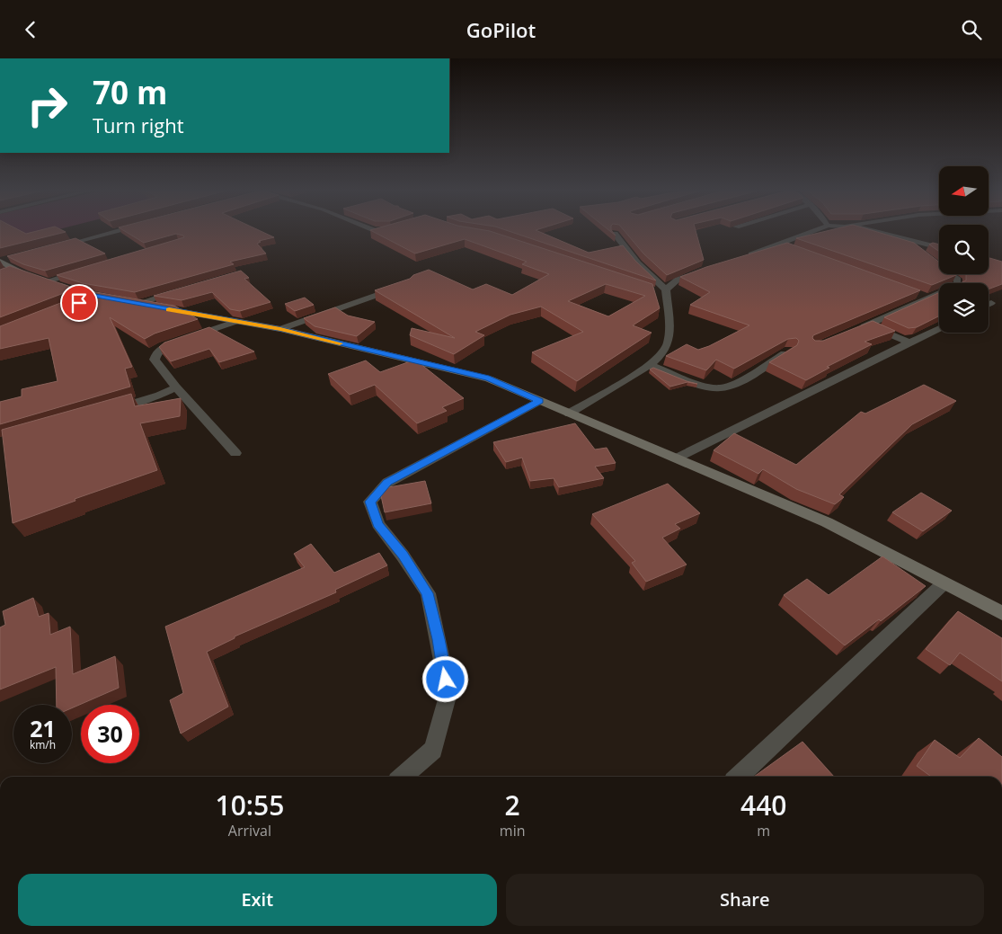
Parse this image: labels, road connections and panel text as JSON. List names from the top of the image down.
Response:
{
  "north": "left",
  "page": {
    "header": "GoPilot",
    "turn": ["70 m", "Turn right"],
    "speed": "21 km/h",
    "limit": "30",
    "eta": [
      "10:55",
      "Arrival",
      "2",
      "min",
      "440",
      "m"
    ],
    "buttons": ["Exit", "Share"]
  }
}
